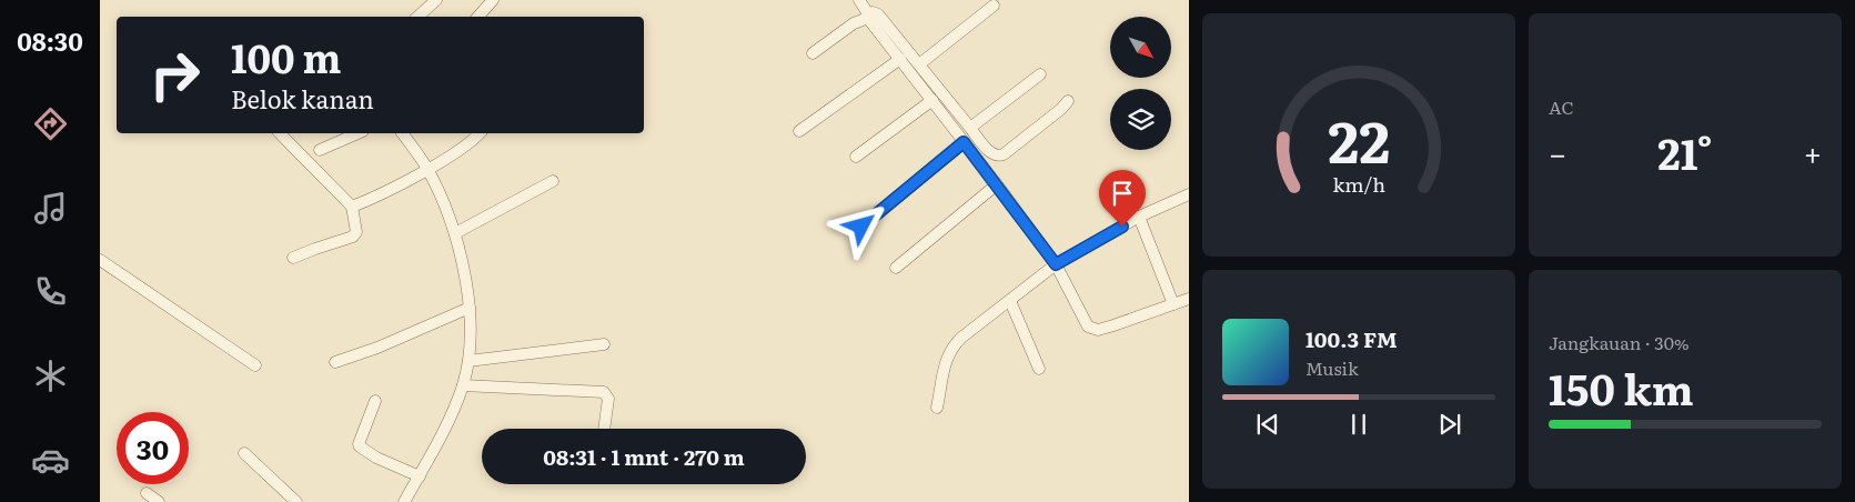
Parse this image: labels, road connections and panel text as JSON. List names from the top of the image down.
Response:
{
  "north": "bottom right",
  "page": {
    "tabs": "08:30",
    "tile": [
      "AC",
      ["Jangkauan · 30%", "150 km"]
    ],
    "turn": ["100 m", "Belok kanan"],
    "heat": ["−", "21°", "+"],
    "song": ["100.3 FM", "Musik"],
    "limit": "30",
    "trip": "08:31 · 1 mnt · 270 m",
    "gauge": ["22", "km/h"]
  }
}
